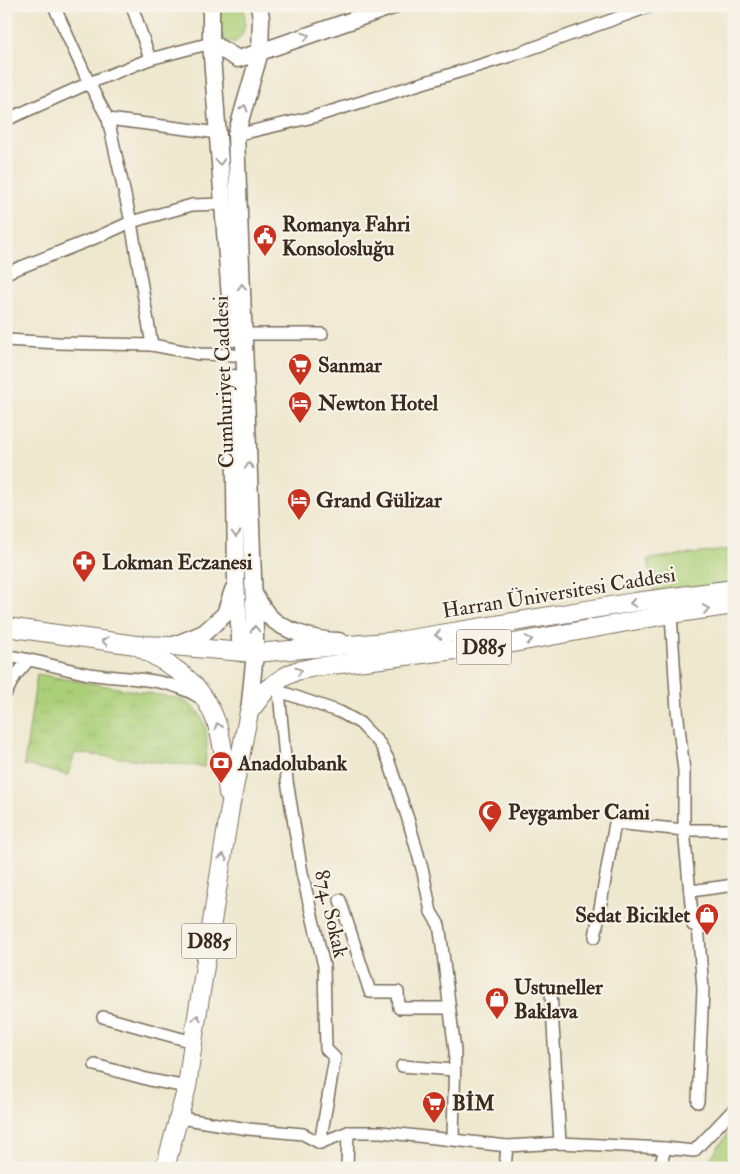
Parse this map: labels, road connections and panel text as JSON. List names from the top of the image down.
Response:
{
  "streets": {
    "main road": ["Cumhuriyet Caddesi", "Harran Üniversitesi Caddesi", "D885"],
    "street": ["874. Sokak"]
  },
  "crossings": [
    ["Cumhuriyet Caddesi", "Harran Üniversitesi Caddesi"],
    ["Cumhuriyet Caddesi", "D885"],
    ["Harran Üniversitesi Caddesi", "D885"]
  ],
  "places": {
    "public building": ["Romanya Fahri Konsolosluğu"],
    "supermarket": ["Sanmar", "BİM"],
    "hotel": ["Newton Hotel", "Grand Gülizar"],
    "pharmacy": ["Lokman Eczanesi"],
    "bank": ["Anadolubank"],
    "mosque": ["Peygamber Cami"],
    "shop": ["Sedat Biciklet", "Ustuneller Baklava"]
  }
}
